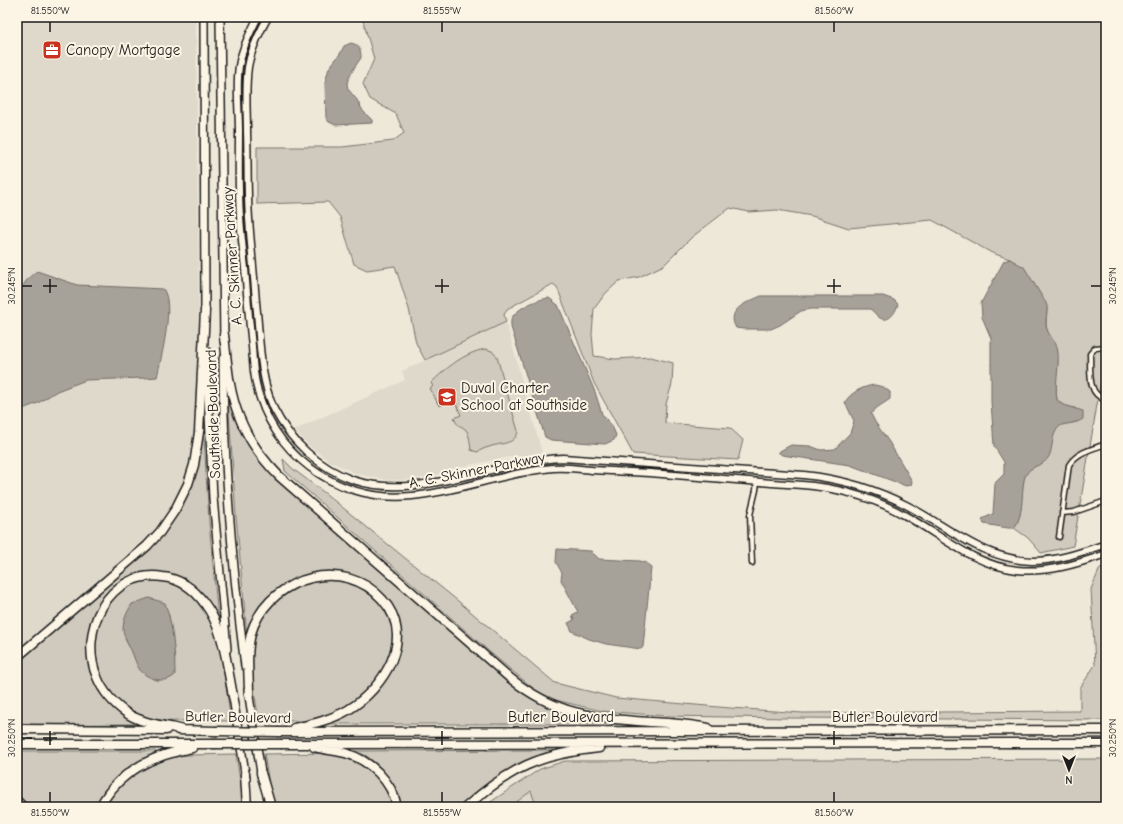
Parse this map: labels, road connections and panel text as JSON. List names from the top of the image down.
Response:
{
  "streets": {
    "highway": ["Southside Boulevard", "Butler Boulevard"],
    "main road": ["A. C. Skinner Parkway"]
  },
  "places": {
    "office": ["Canopy Mortgage"],
    "school or university": ["Duval Charter School at Southside"]
  },
  "north": "bottom",
  "coordinates": [
    "81.550°W",
    "81.555°W",
    "81.560°W",
    "30.245°N",
    "30.250°N"
  ]
}
